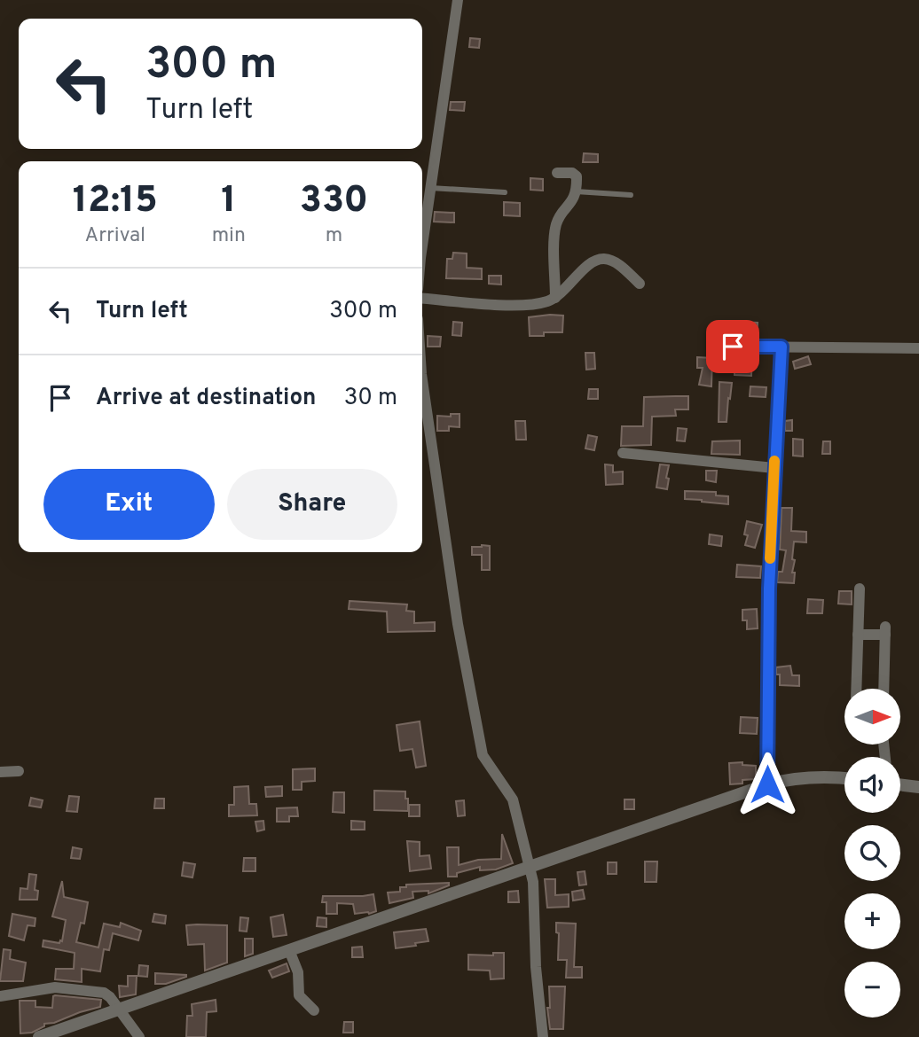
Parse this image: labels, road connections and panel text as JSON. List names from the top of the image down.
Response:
{
  "north": "right",
  "page": {
    "turn": ["300 m", "Turn left"],
    "eta": [
      "12:15",
      "Arrival",
      "1",
      "min",
      "330",
      "m"
    ],
    "list": [
      {
        "name": "Turn left",
        "value": "300 m"
      },
      {
        "name": "Arrive at destination",
        "value": "30 m"
      }
    ],
    "buttons": ["Exit", "Share"],
    "map_buttons": ["+", "−"]
  }
}
